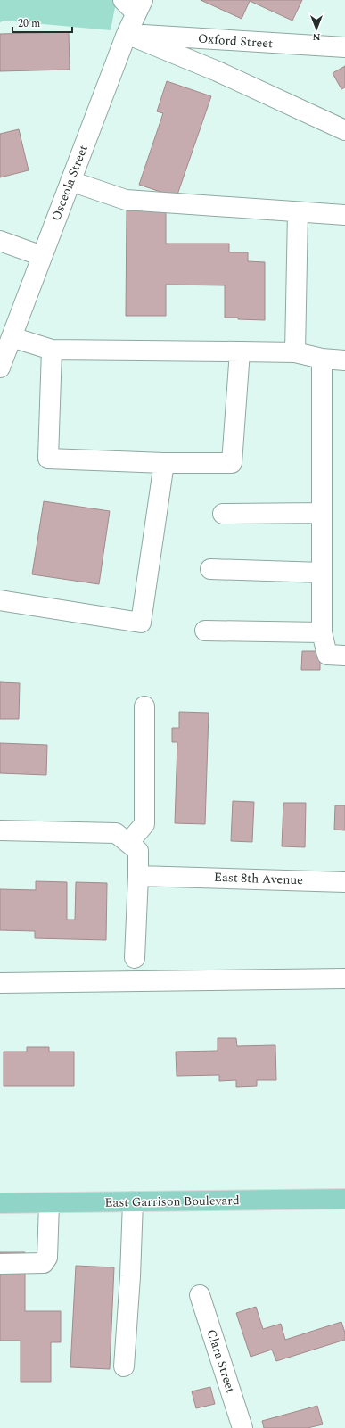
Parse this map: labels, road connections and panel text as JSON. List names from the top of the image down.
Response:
{
  "streets": {
    "main road": ["East Garrison Boulevard"],
    "street": [
      "Oxford Street",
      "Osceola Street",
      "East 8th Avenue",
      "Clara Street"
    ]
  },
  "crossings": [
    ["Oxford Street", "Osceola Street"]
  ],
  "scale_bar": "20 m",
  "north": "bottom"
}
